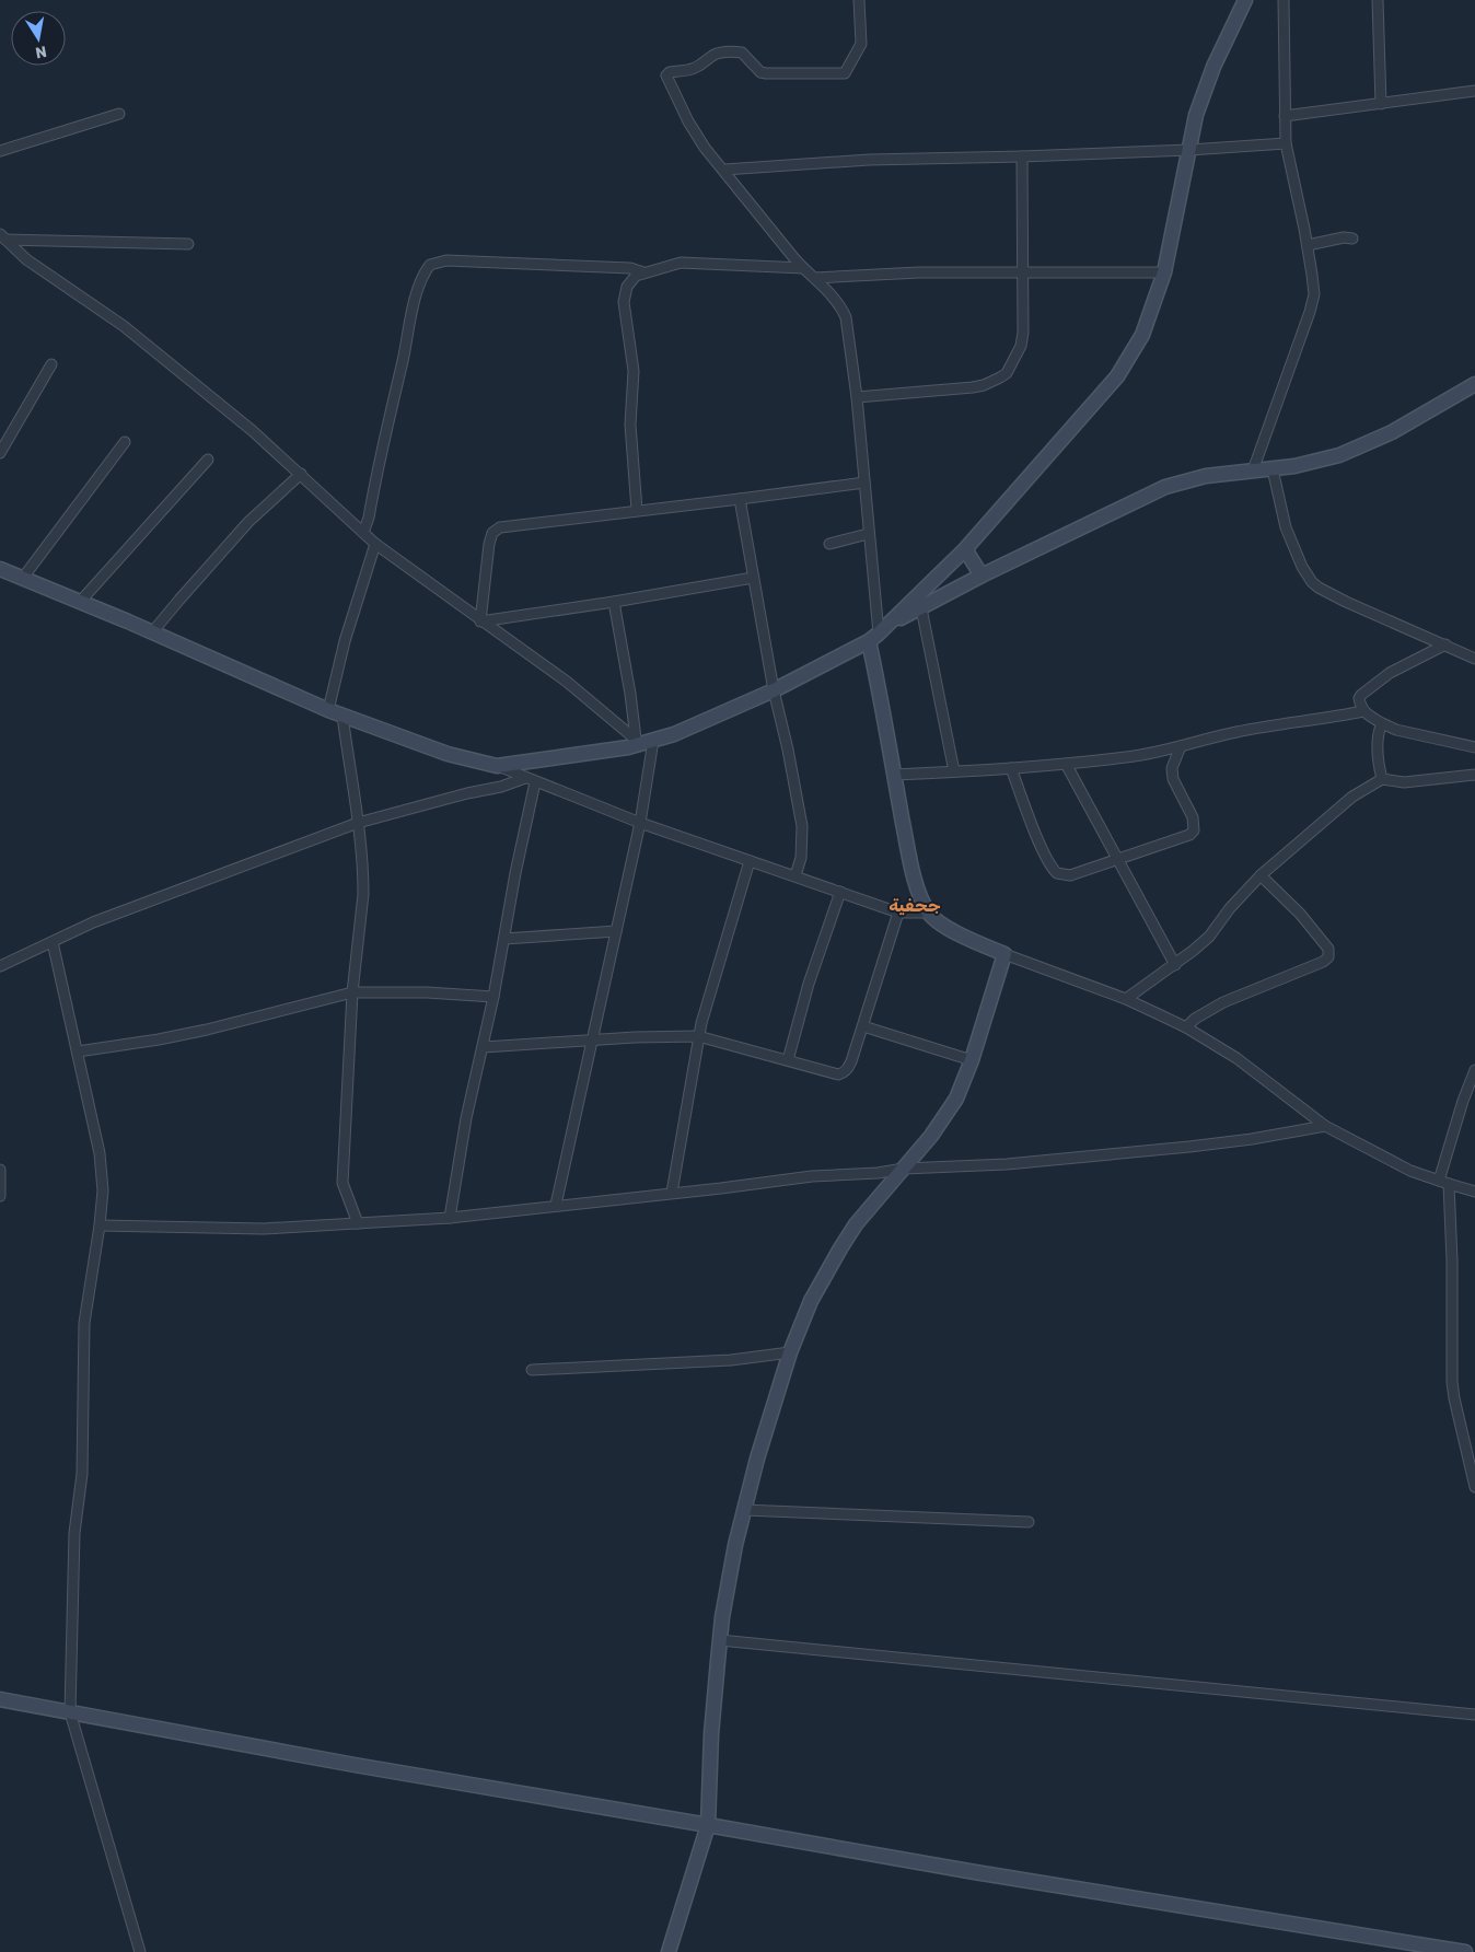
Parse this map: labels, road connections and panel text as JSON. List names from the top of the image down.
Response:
{
  "districts": ["جحفية"],
  "north": "bottom"
}
